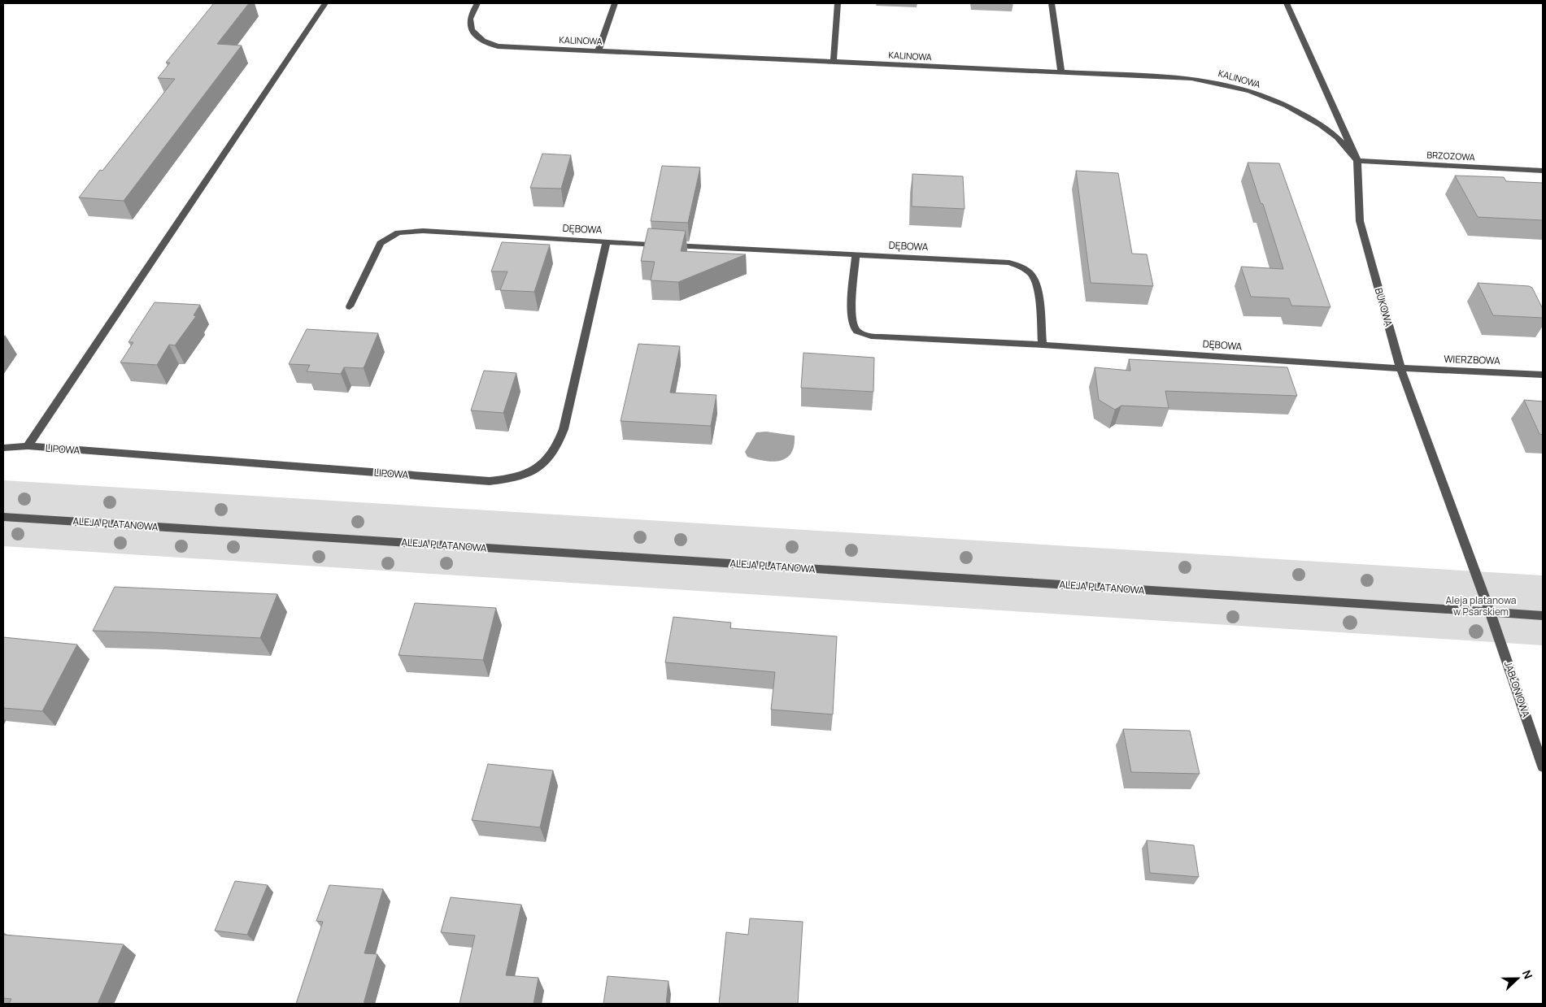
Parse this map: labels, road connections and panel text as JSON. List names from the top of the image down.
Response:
{
  "streets": {
    "street": [
      "KALINOWA",
      "BRZOZOWA",
      "DĘBOWA",
      "BUKOWA",
      "WIERZBOWA",
      "LIPOWA",
      "ALEJA PLATANOWA",
      "JABŁONIOWA"
    ]
  },
  "crossings": [
    ["KALINOWA", "BRZOZOWA"],
    ["KALINOWA", "BUKOWA"],
    ["BRZOZOWA", "BUKOWA"],
    ["DĘBOWA", "BUKOWA"],
    ["DĘBOWA", "WIERZBOWA"],
    ["DĘBOWA", "LIPOWA"],
    ["BUKOWA", "WIERZBOWA"],
    ["BUKOWA", "ALEJA PLATANOWA"],
    ["BUKOWA", "JABŁONIOWA"],
    ["ALEJA PLATANOWA", "JABŁONIOWA"]
  ],
  "parks": ["Aleja platanowa w Psarskiem"],
  "north": "right"
}
